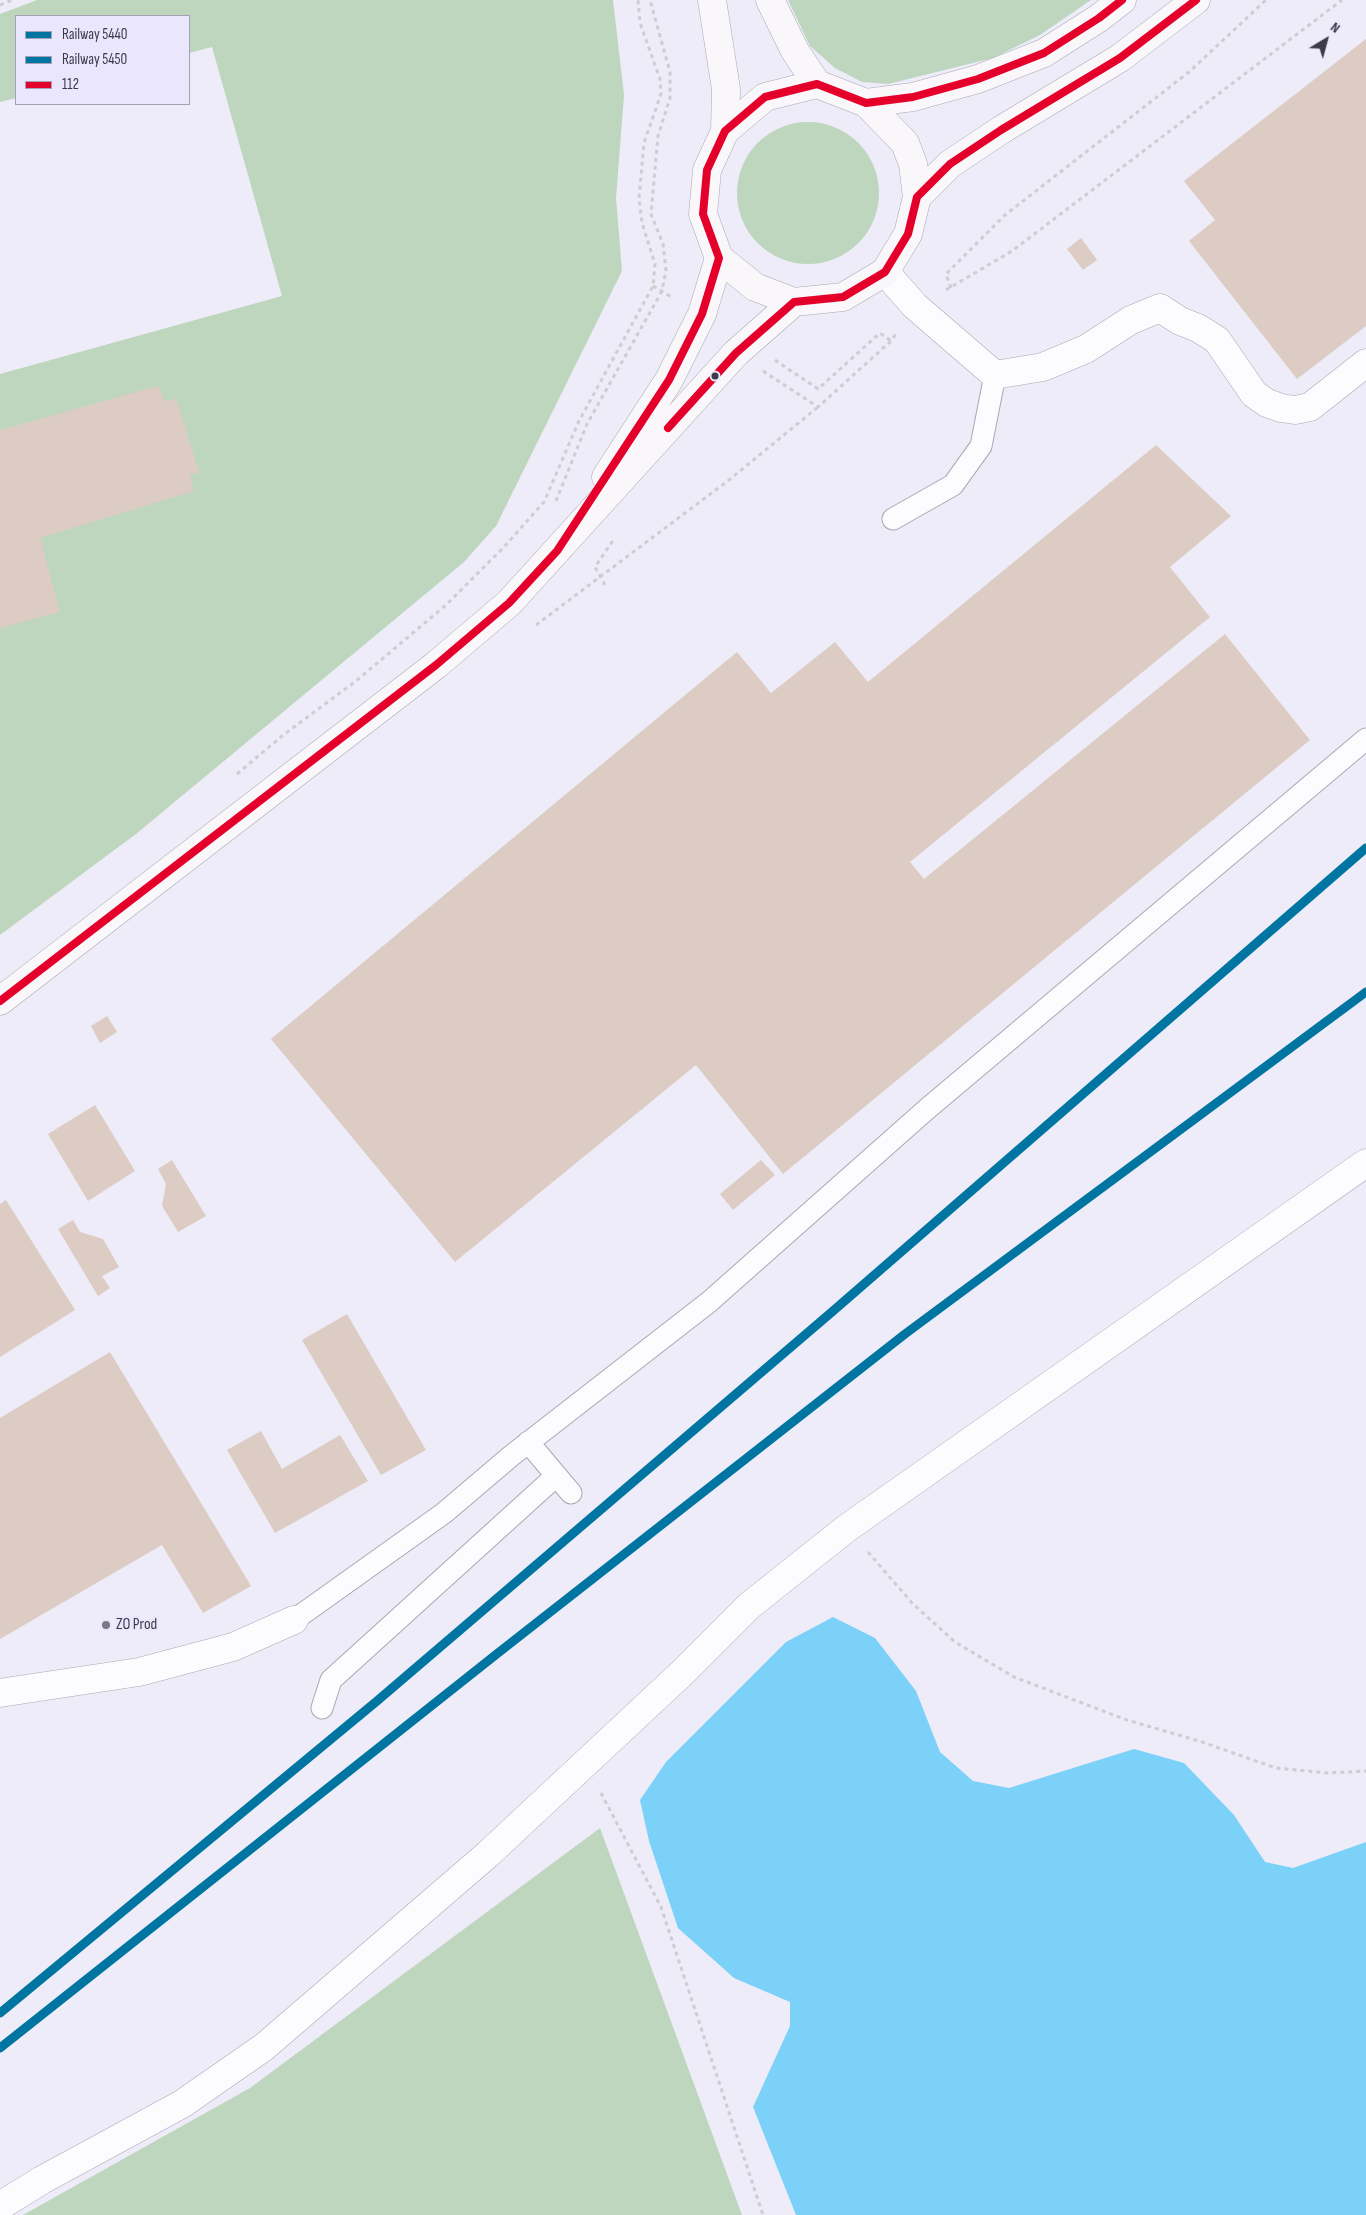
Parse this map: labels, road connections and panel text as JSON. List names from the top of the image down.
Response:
{
  "places": ["ZO Prod"],
  "lines": ["transit line 112", "rail line 5440", "rail line 5450"],
  "legend": ["Railway 5440", "Railway 5450", "112"],
  "north": "top right"
}
